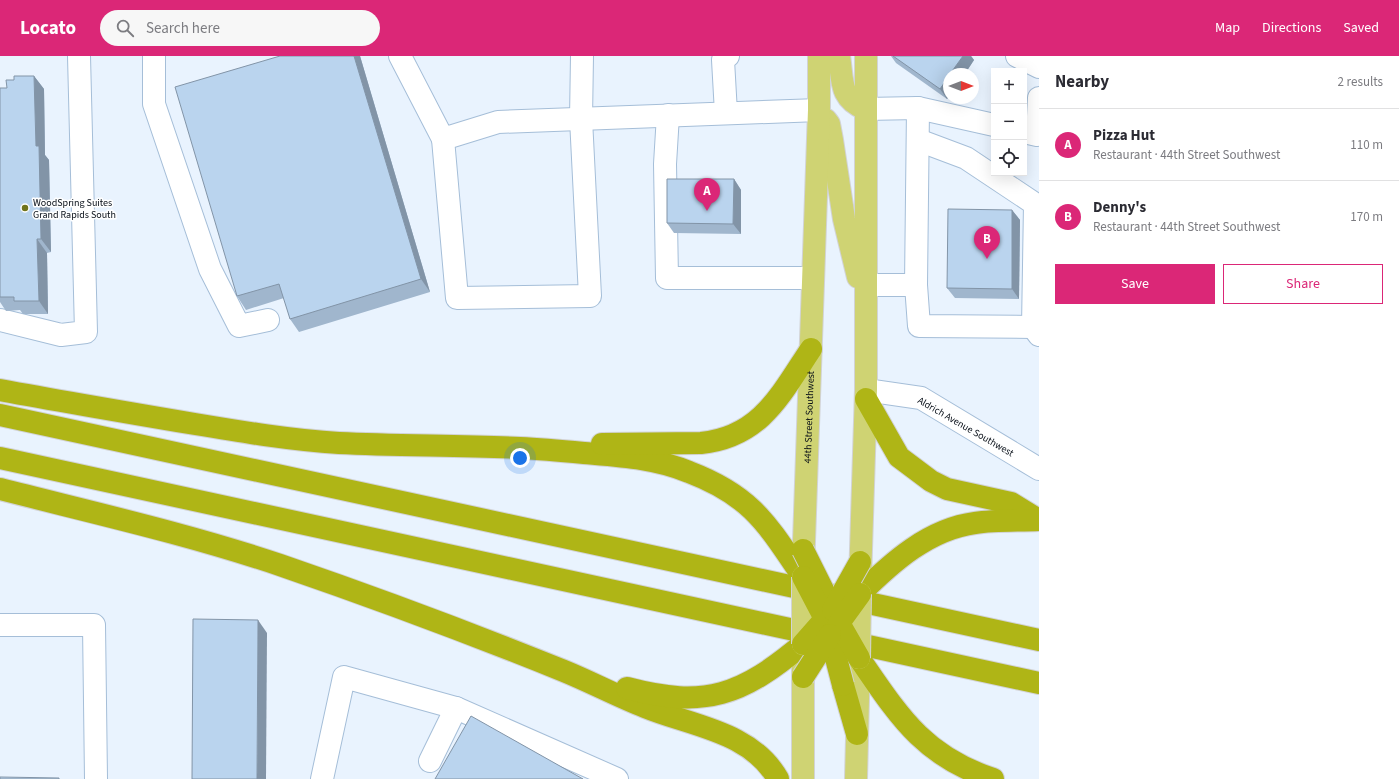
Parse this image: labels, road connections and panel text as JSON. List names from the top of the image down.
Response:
{
  "streets": {
    "main road": ["44th Street Southwest"],
    "street": ["Aldrich Avenue Southwest"]
  },
  "places": ["WoodSpring Suites Grand Rapids South"],
  "north": "right",
  "page": {
    "header": "Locato",
    "search": "Search here",
    "nav": ["Map", "Directions", "Saved"],
    "heading": ["Nearby", "2 results"],
    "map_buttons": ["+", "−"],
    "list": [
      {
        "mark": "A",
        "name": "Pizza Hut",
        "note": "Restaurant · 44th Street Southwest",
        "value": "110 m"
      },
      {
        "mark": "B",
        "name": "Denny's",
        "note": "Restaurant · 44th Street Southwest",
        "value": "170 m"
      }
    ],
    "pins": ["A", "B"],
    "buttons": ["Save", "Share"]
  }
}
